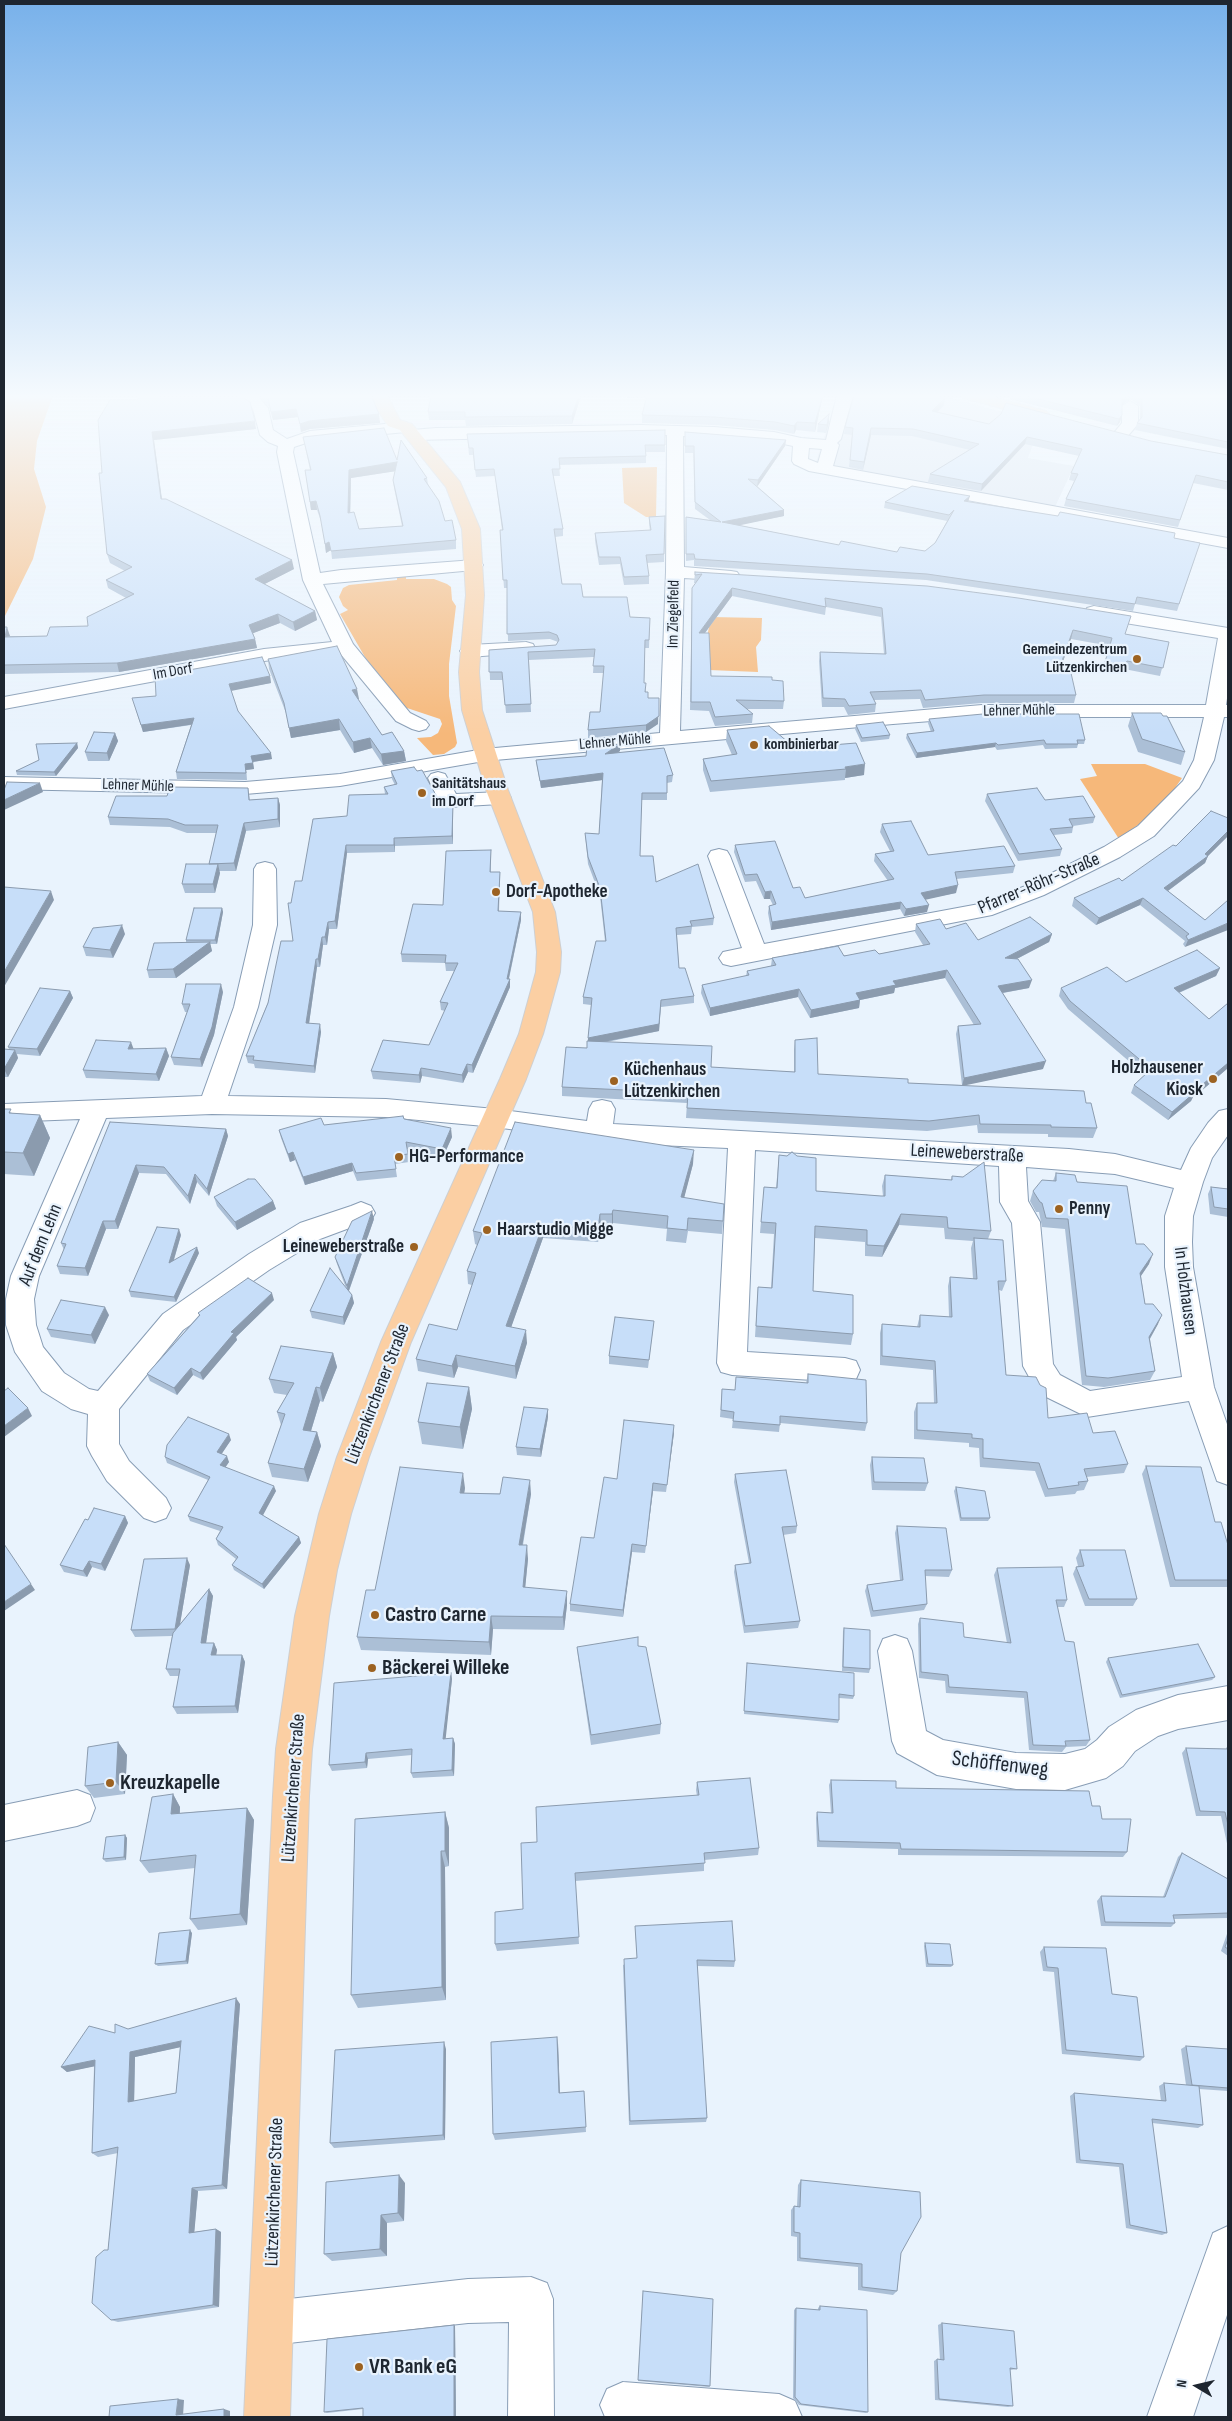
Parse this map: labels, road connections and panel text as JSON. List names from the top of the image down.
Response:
{
  "streets": {
    "main road": ["Lützenkirchener Straße"],
    "street": [
      "Im Ziegelfeld",
      "Im Dorf",
      "Lehner Mühle",
      "Pfarrer-Röhr-Straße",
      "Leineweberstraße",
      "Auf dem Lehn",
      "In Holzhausen",
      "Schöffenweg"
    ]
  },
  "crossings": [
    ["Im Ziegelfeld", "Lehner Mühle"],
    ["Lehner Mühle", "Pfarrer-Röhr-Straße"],
    ["Lehner Mühle", "Lützenkirchener Straße"],
    ["Leineweberstraße", "Auf dem Lehn"],
    ["Leineweberstraße", "In Holzhausen"],
    ["Leineweberstraße", "Lützenkirchener Straße"]
  ],
  "places": [
    "Gemeindezentrum Lützenkirchen",
    "kombinierbar",
    "Sanitätshaus im Dorf",
    "Dorf-Apotheke",
    "Holzhausener Kiosk",
    "Küchenhaus Lützenkirchen",
    "HG-Performance",
    "Penny",
    "Haarstudio Migge",
    "Leineweberstraße",
    "Castro Carne",
    "Bäckerei Willeke",
    "Kreuzkapelle",
    "VR Bank eG"
  ],
  "north": "left"
}
